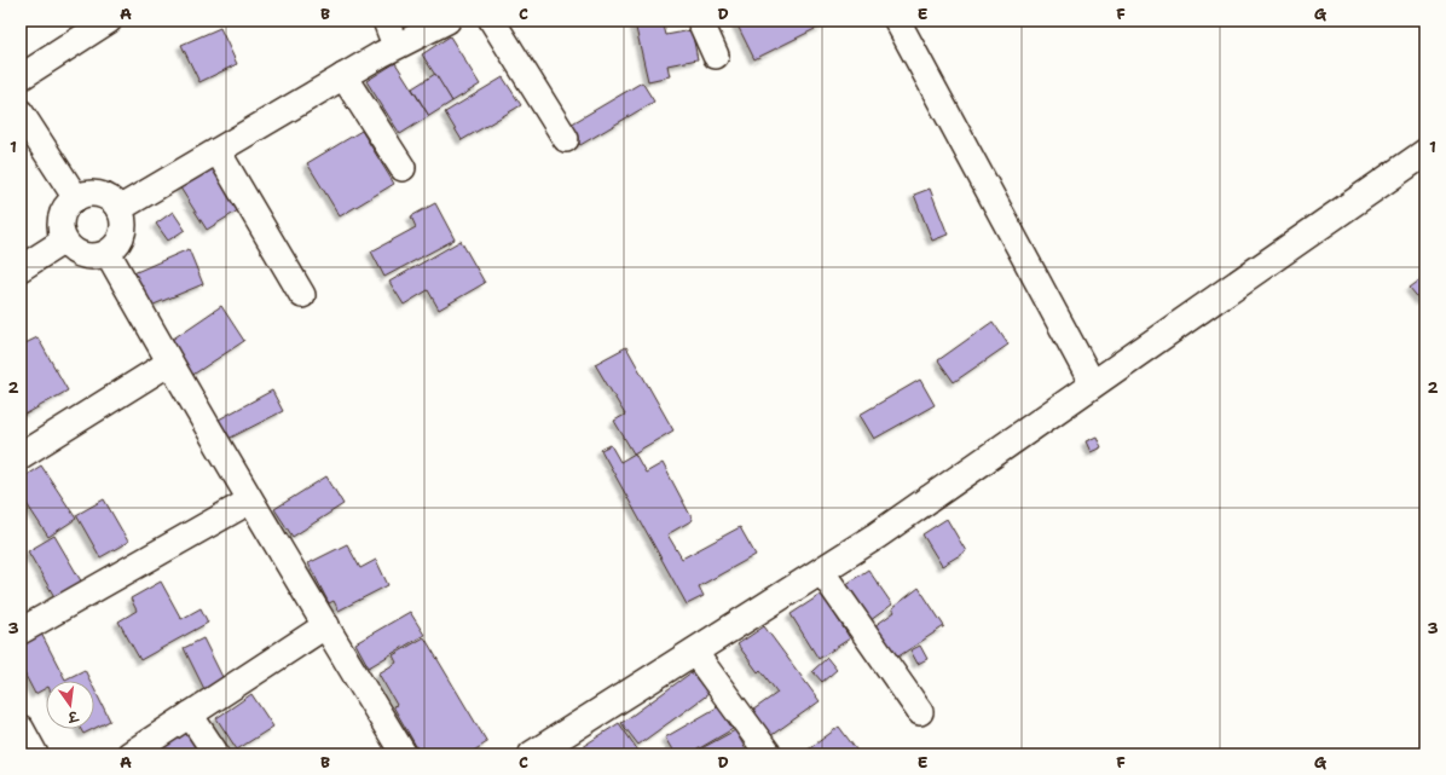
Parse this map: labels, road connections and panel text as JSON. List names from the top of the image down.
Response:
{
  "north": "bottom",
  "grid": {
    "columns": [
      "A",
      "B",
      "C",
      "D",
      "E",
      "F",
      "G"
    ],
    "rows": ["1", "2", "3"]
  }
}
